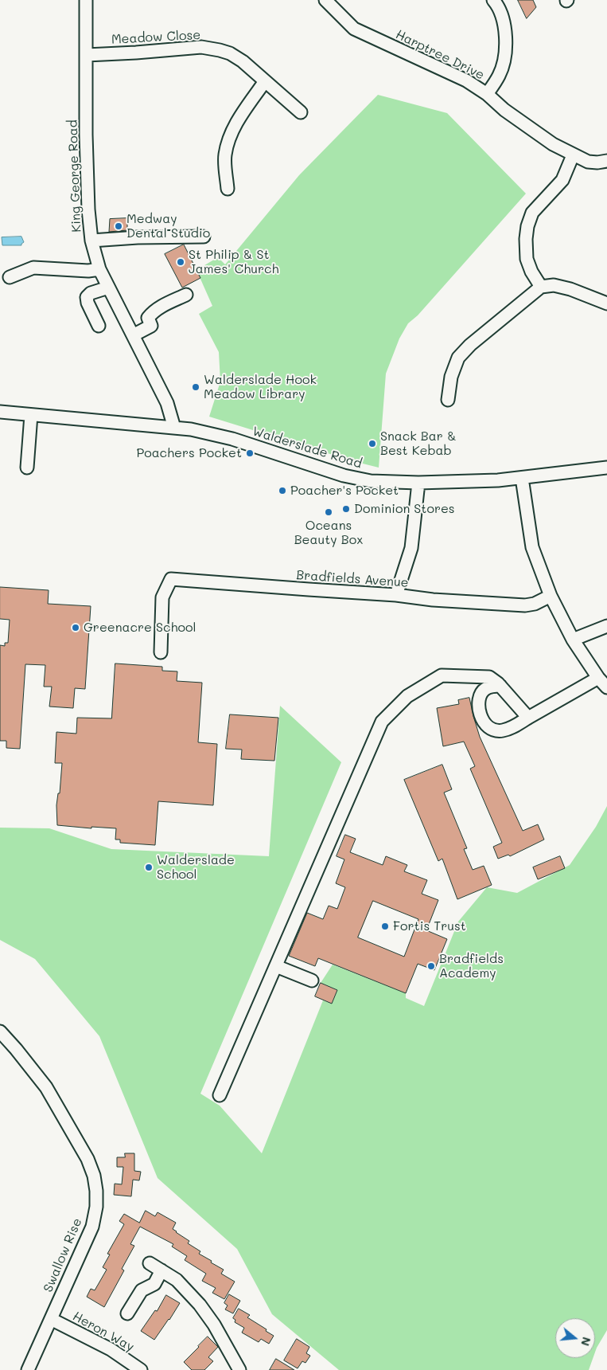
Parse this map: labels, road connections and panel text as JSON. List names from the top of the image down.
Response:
{
  "streets": {
    "street": [
      "Meadow Close",
      "Harptree Drive",
      "King George Road",
      "Walderslade Road",
      "Bradfields Avenue",
      "Swallow Rise",
      "Heron Way"
    ]
  },
  "crossings": [
    ["Meadow Close", "King George Road"],
    ["King George Road", "Walderslade Road"],
    ["Swallow Rise", "Heron Way"]
  ],
  "places": [
    "Medway Dental Studio",
    "St Philip & St James' Church",
    "Walderslade Hook Meadow Library",
    "Snack Bar & Best Kebab",
    "Poachers Pocket",
    "Poacher's Pocket",
    "Dominion Stores",
    "Oceans Beauty Box",
    "Greenacre School",
    "Walderslade School",
    "Fortis Trust",
    "Bradfields Academy"
  ],
  "north": "right"
}
